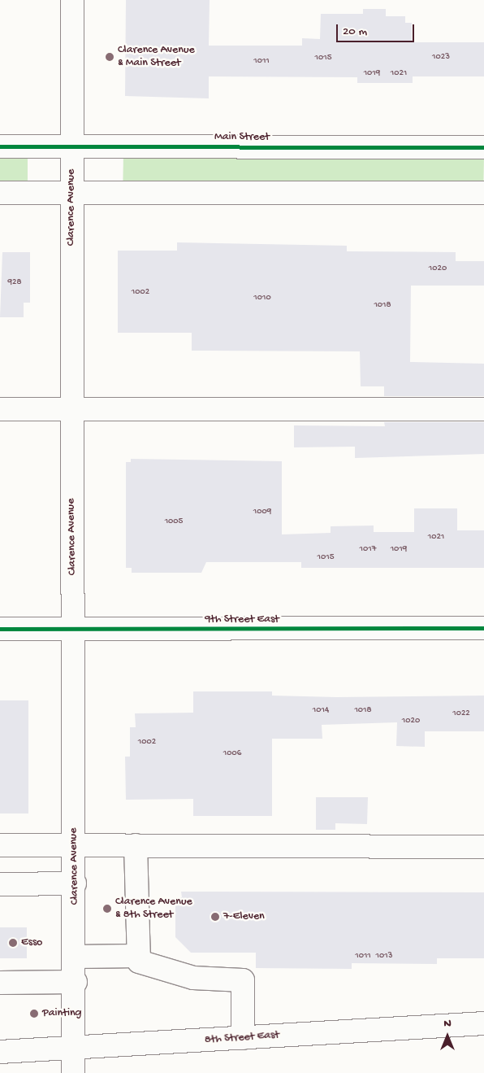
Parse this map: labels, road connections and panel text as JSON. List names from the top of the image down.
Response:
{
  "streets": {
    "main road": [
      "Main Street",
      "Clarence Avenue",
      "9th Street East",
      "8th Street East"
    ]
  },
  "crossings": [
    ["Main Street", "Clarence Avenue"],
    ["Clarence Avenue", "9th Street East"],
    ["Clarence Avenue", "8th Street East"]
  ],
  "places": [
    "Clarence Avenue & Main Street",
    "Clarence Avenue & 8th Street",
    "7-Eleven",
    "Esso",
    "Painting"
  ],
  "house_numbers": [
    "1023",
    "1015",
    "1011",
    "1019",
    "1021",
    "1020",
    "928",
    "1002",
    "1010",
    "1018",
    "1009",
    "1005",
    "1021",
    "1017",
    "1019",
    "1015",
    "1014",
    "1018",
    "1022",
    "1020",
    "1002",
    "1006",
    "1011",
    "1013"
  ],
  "scale_bar": "20 m",
  "north": "top"
}
